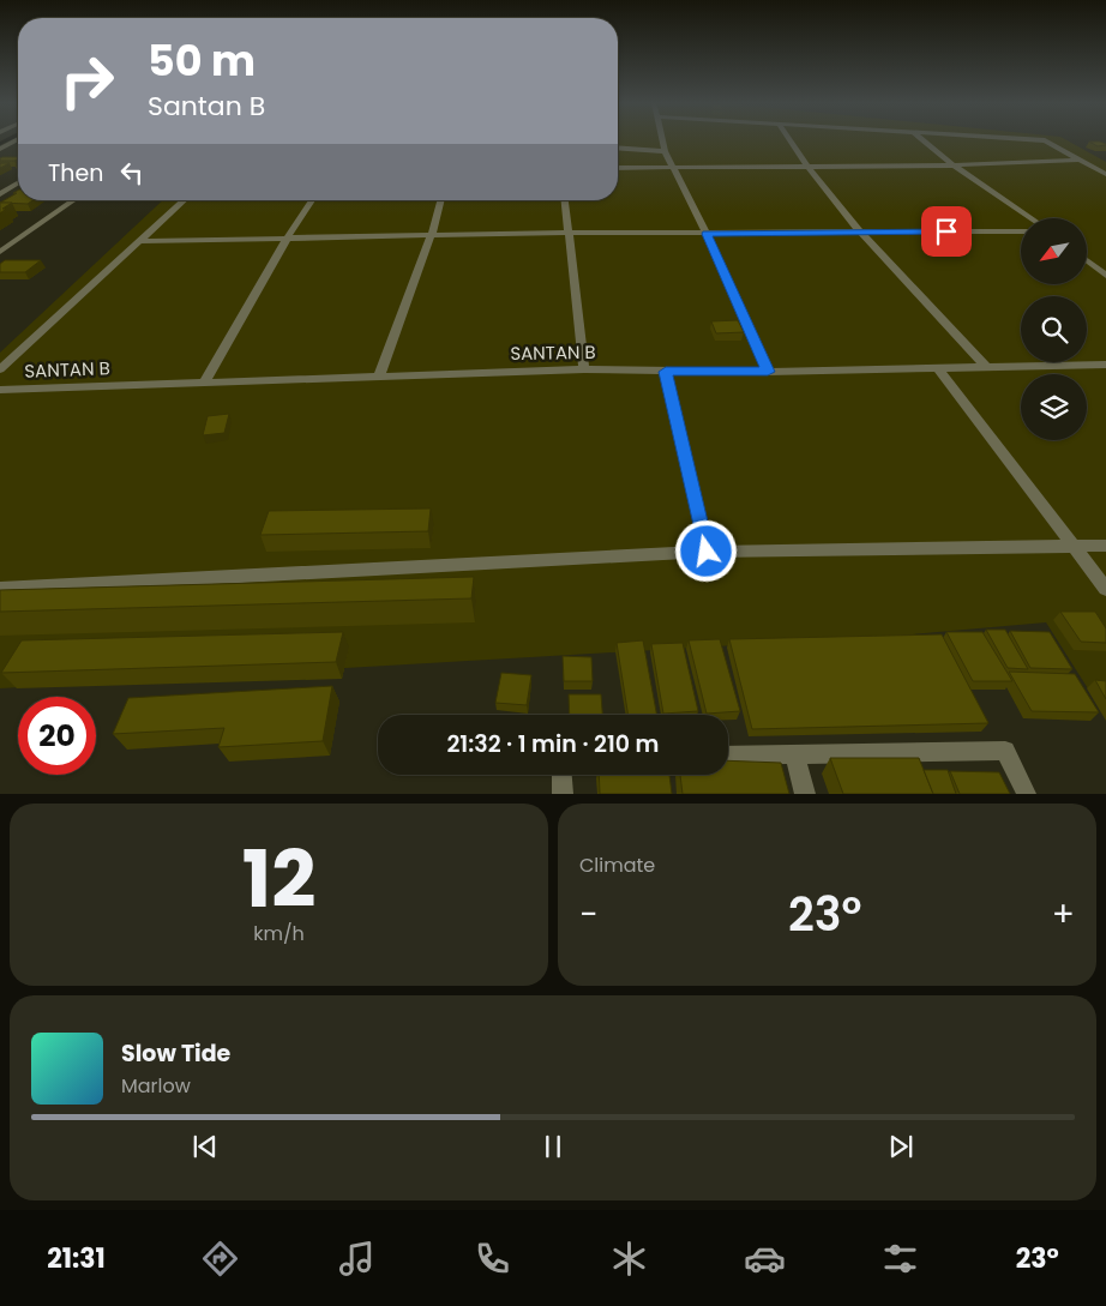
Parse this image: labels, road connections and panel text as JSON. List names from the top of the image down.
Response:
{
  "streets": {
    "street": ["SANTAN B"]
  },
  "north": "bottom left",
  "page": {
    "turn": ["50 m", "Santan B"],
    "then": "Then",
    "limit": "20",
    "trip": "21:32 · 1 min · 210 m",
    "tile": [
      ["12", "km/h"],
      "Climate"
    ],
    "heat": ["−", "23°", "+"],
    "song": ["Slow Tide", "Marlow"],
    "tabs": ["21:31", "23°"]
  }
}
